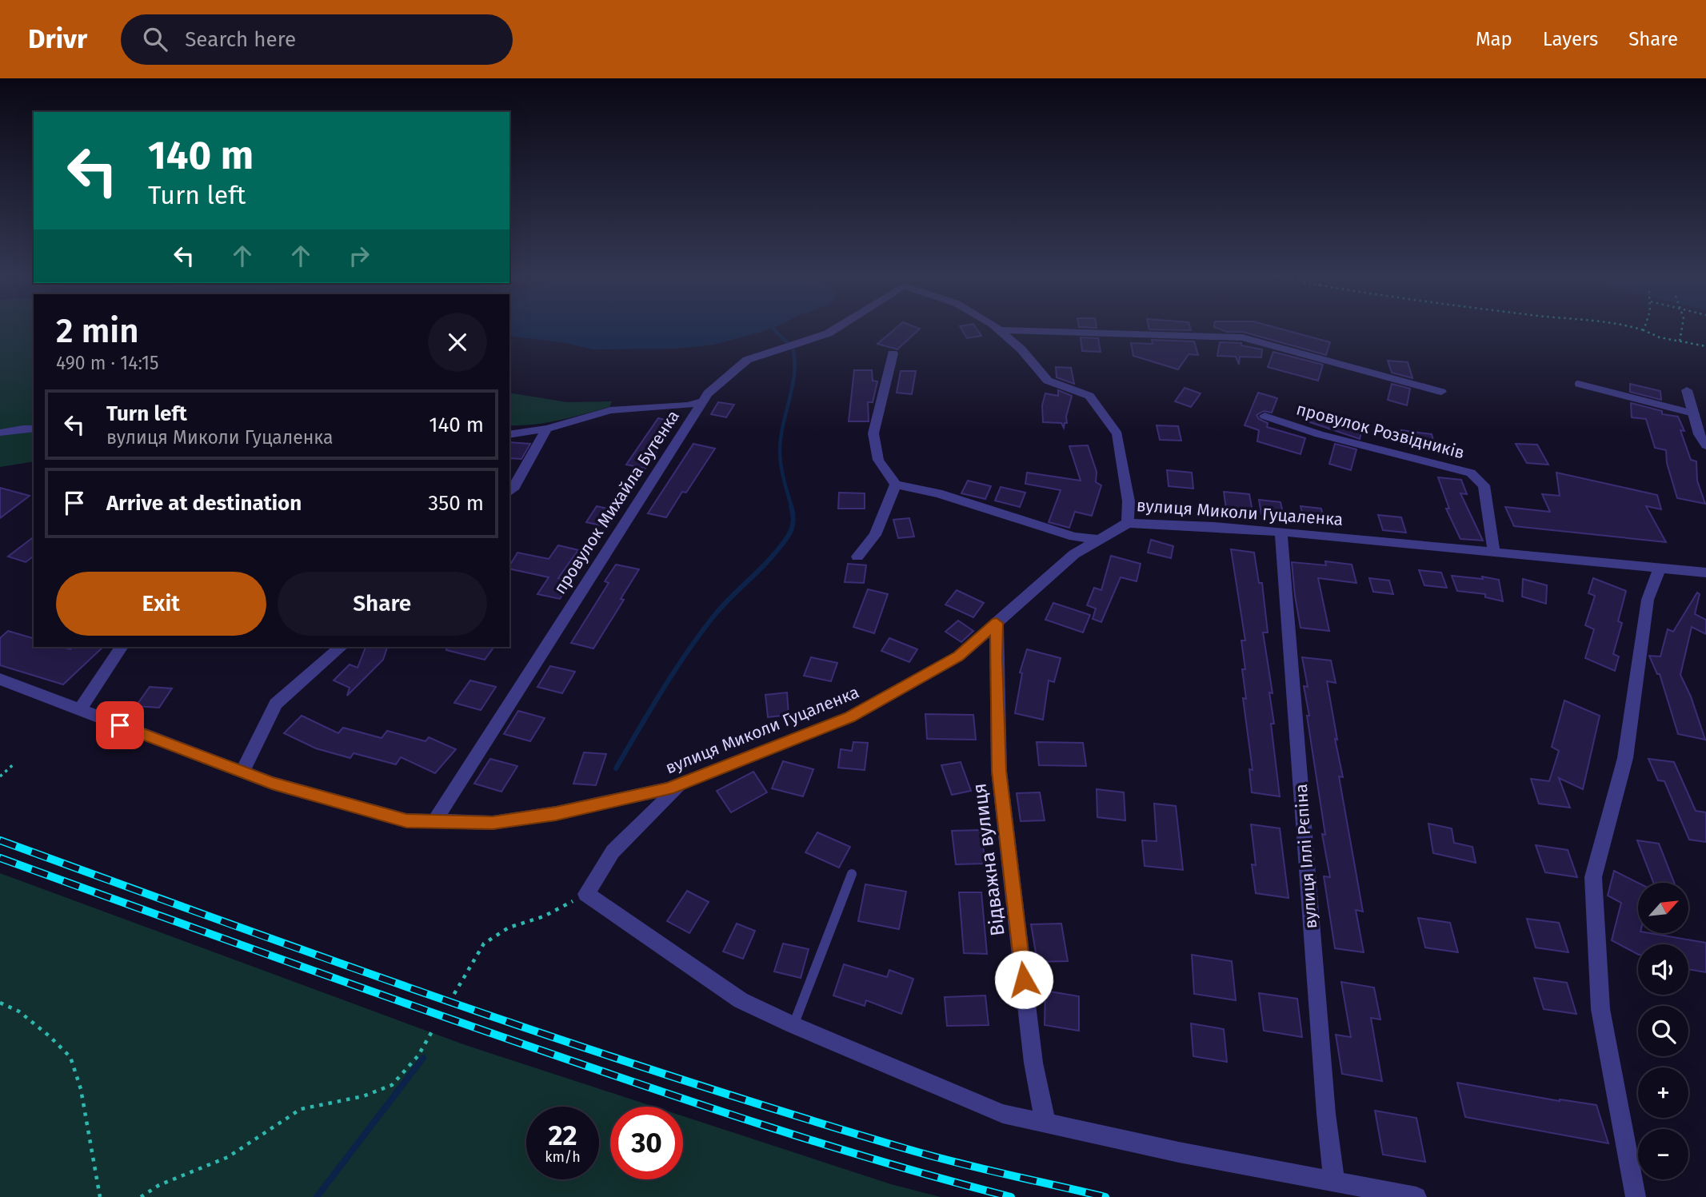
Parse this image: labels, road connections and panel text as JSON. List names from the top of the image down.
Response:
{
  "streets": {
    "street": [
      "провулок Розвідників",
      "провулок Михайла Бутенка",
      "вулиця Миколи Гуцаленка",
      "вулиця Іллі Рєпіна",
      "Відважна вулиця"
    ]
  },
  "crossings": [
    ["провулок Розвідників", "вулиця Миколи Гуцаленка"],
    ["провулок Михайла Бутенка", "вулиця Миколи Гуцаленка"],
    ["вулиця Миколи Гуцаленка", "вулиця Іллі Рєпіна"],
    ["вулиця Миколи Гуцаленка", "Відважна вулиця"]
  ],
  "north": "top right",
  "page": {
    "header": "Drivr",
    "search": "Search here",
    "nav": ["Map", "Layers", "Share"],
    "turn": ["140 m", "Turn left"],
    "heading": ["2 min", "490 m · 14:15"],
    "list": [
      {
        "name": "Turn left",
        "note": "вулиця Миколи Гуцаленка",
        "value": "140 m"
      },
      {
        "name": "Arrive at destination",
        "value": "350 m"
      }
    ],
    "buttons": ["Exit", "Share"],
    "map_buttons": ["+", "−"],
    "speed": "22 km/h",
    "limit": "30"
  }
}
